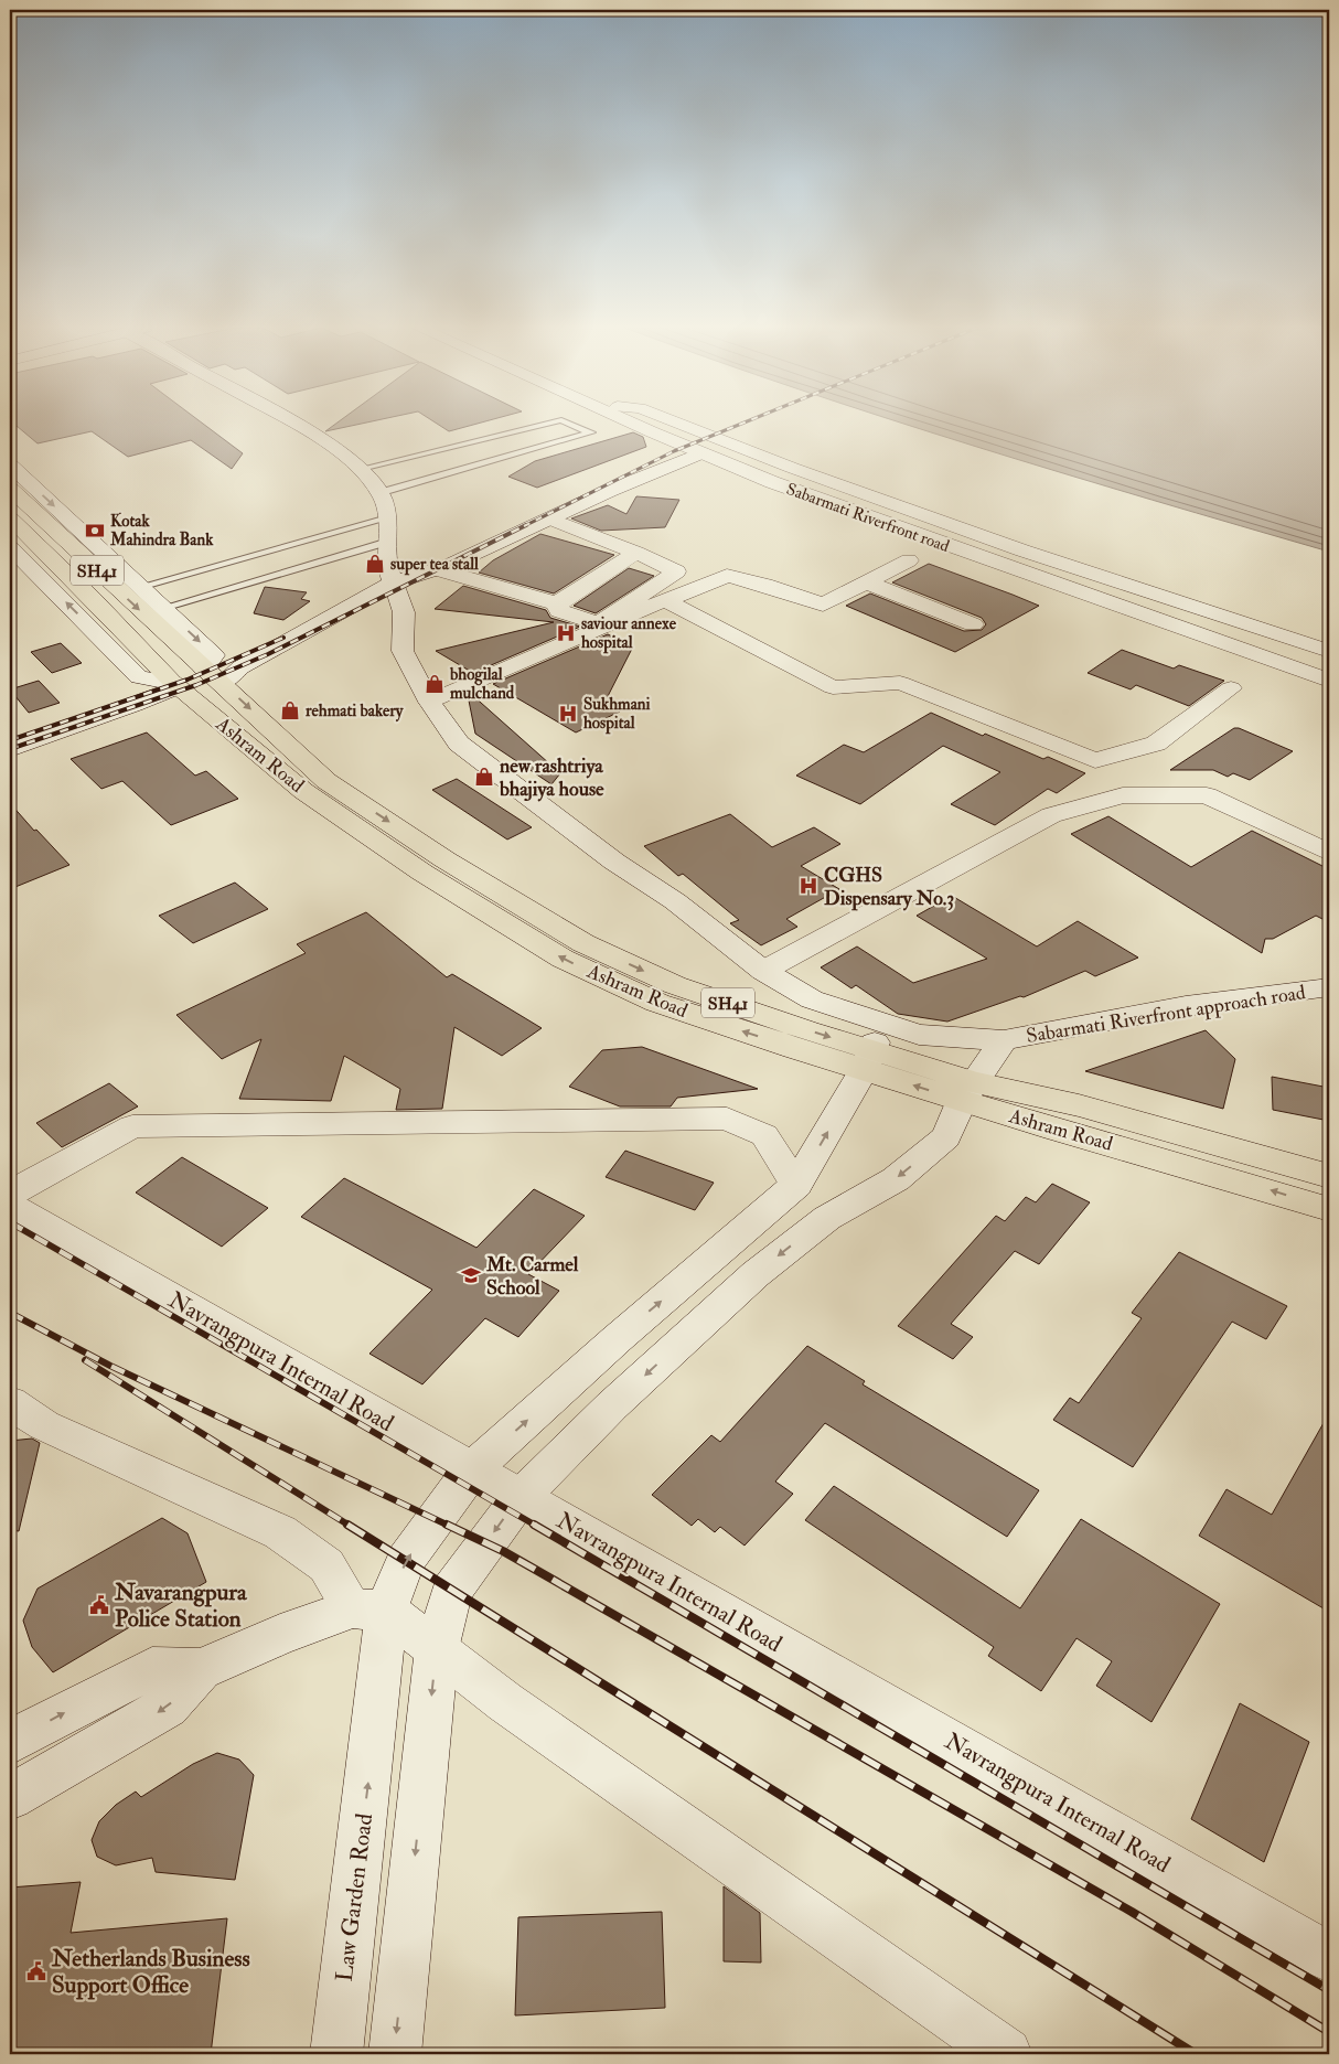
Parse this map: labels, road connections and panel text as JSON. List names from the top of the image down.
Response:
{
  "streets": {
    "main road": ["SH41", "Ashram Road"],
    "street": [
      "Sabarmati Riverfront road",
      "Sabarmati Riverfront approach road",
      "Navrangpura Internal Road",
      "Law Garden Road"
    ]
  },
  "crossings": [
    ["SH41", "Ashram Road"],
    ["Ashram Road", "Sabarmati Riverfront approach road"],
    ["Ashram Road", "Law Garden Road"],
    ["Sabarmati Riverfront approach road", "Law Garden Road"],
    ["Navrangpura Internal Road", "Law Garden Road"]
  ],
  "places": {
    "bank": ["Kotak Mahindra Bank"],
    "shop": [
      "super tea stall",
      "bhogilal mulchand",
      "rehmati bakery",
      "new rashtriya bhajiya house"
    ],
    "hospital": ["saviour annexe hospital", "Sukhmani hospital", "CGHS Dispensary No.3"],
    "school or university": ["Mt. Carmel School"],
    "public building": ["Navarangpura Police Station", "Netherlands Business Support Office"]
  }
}
